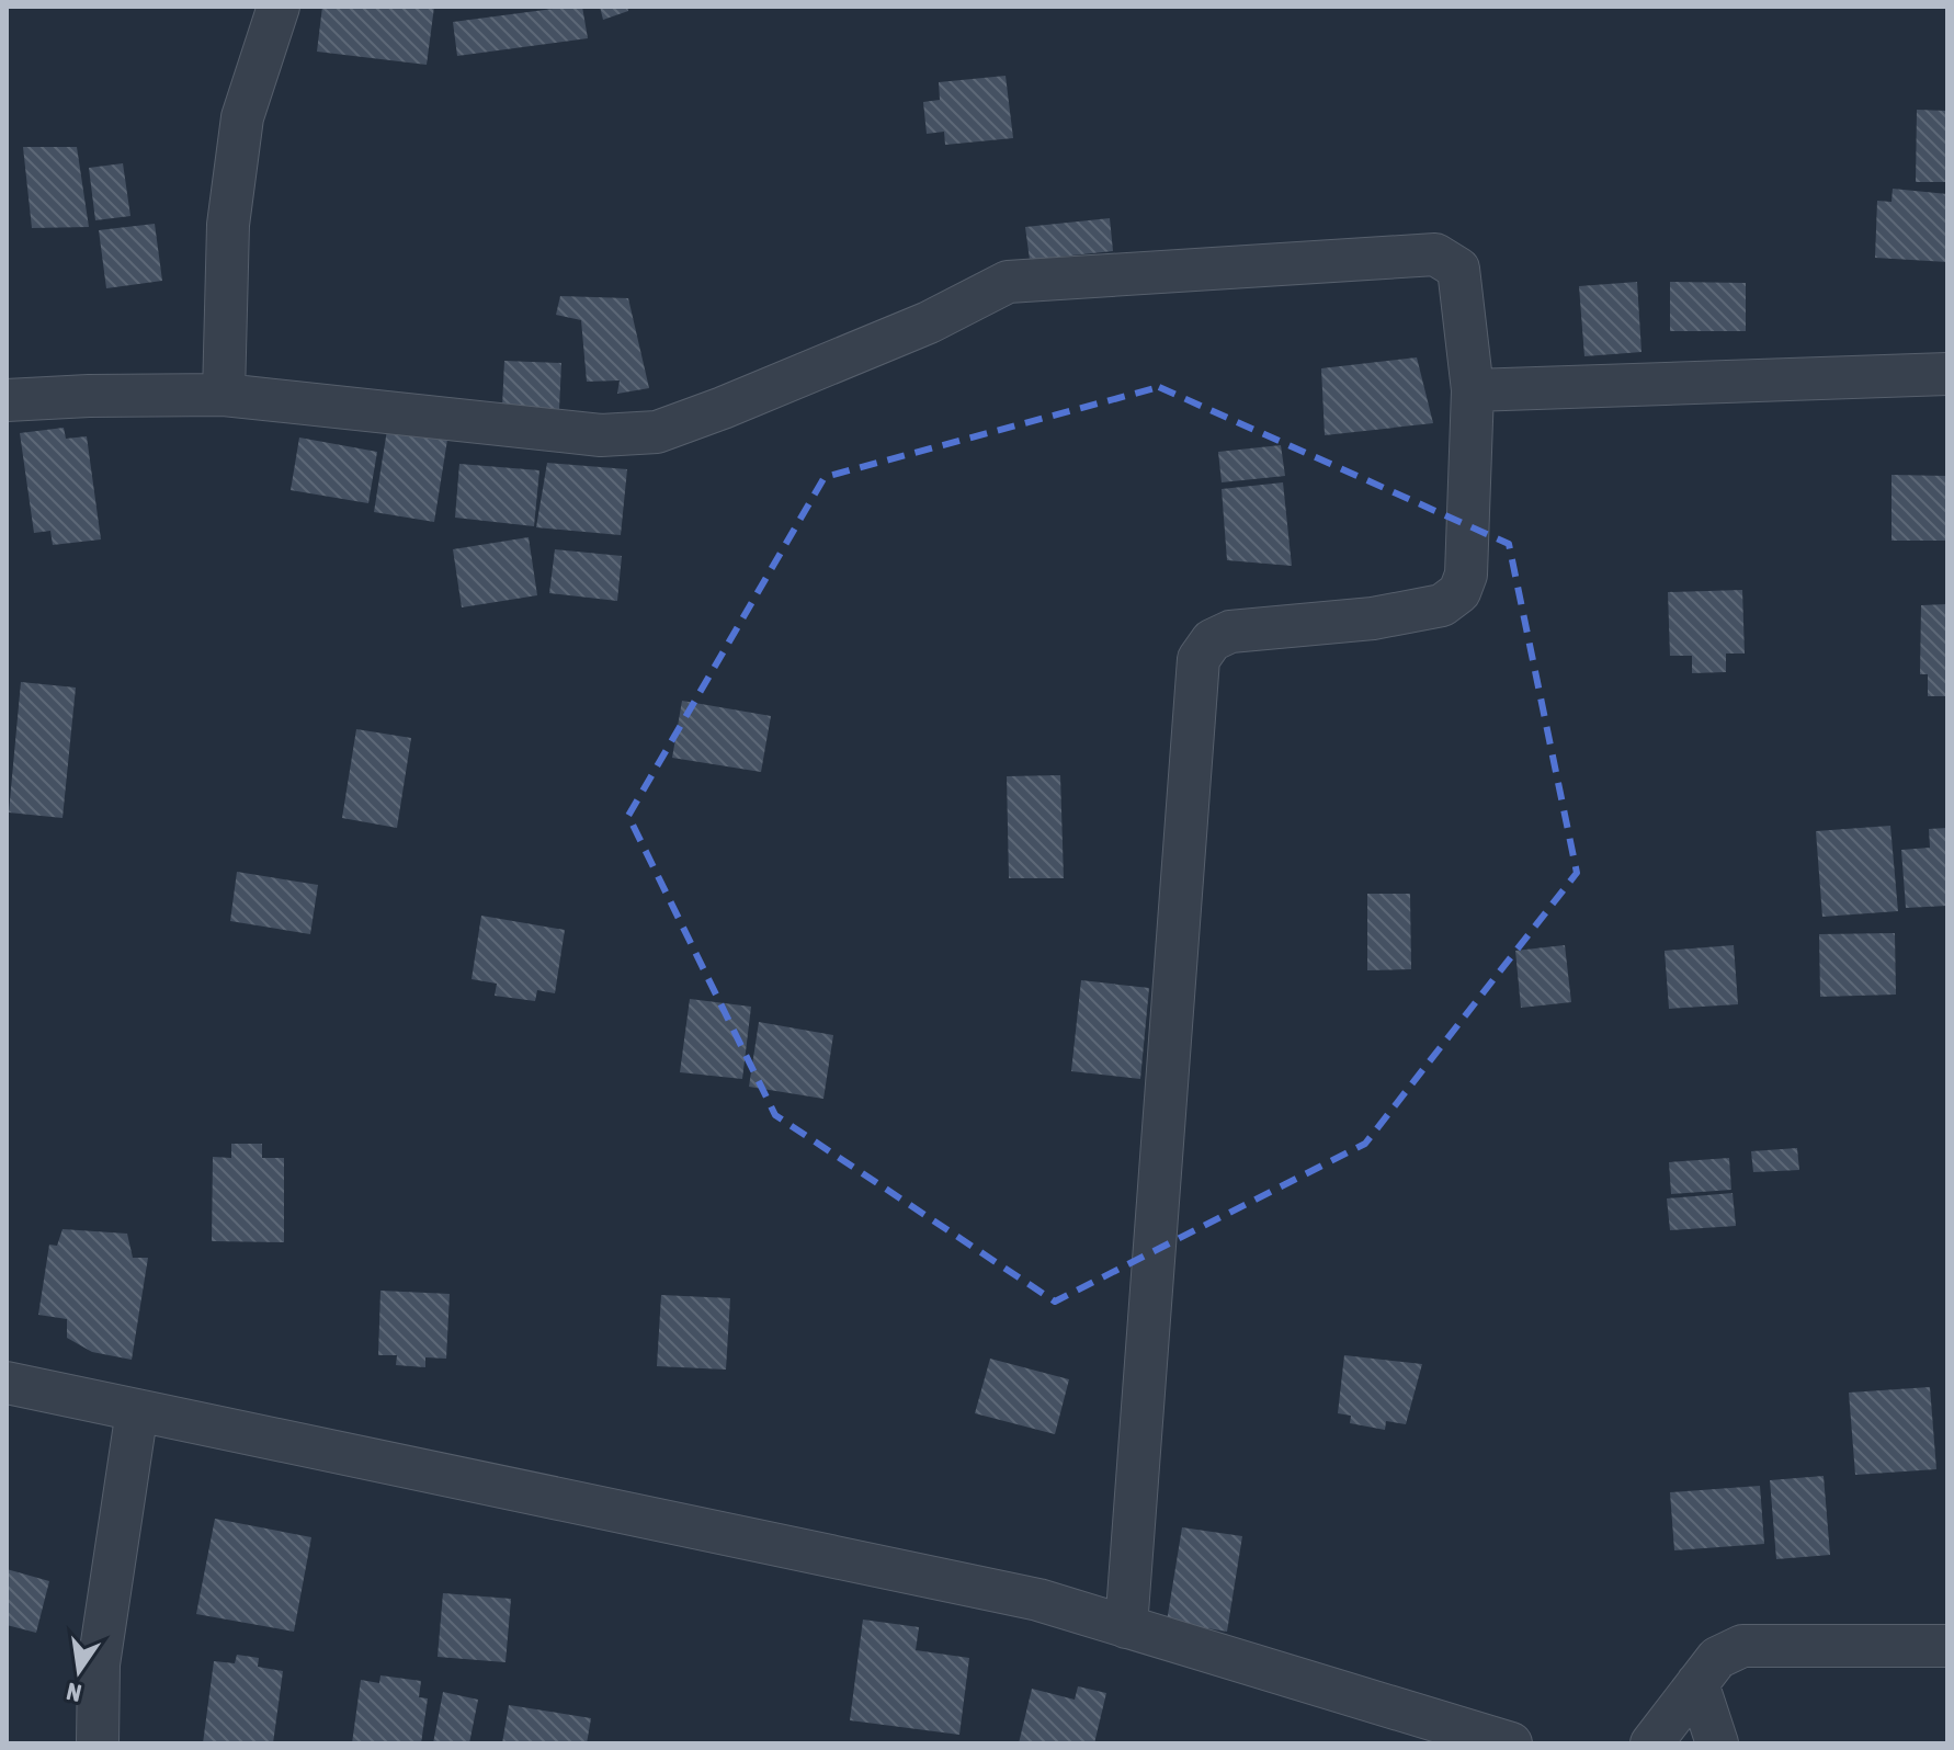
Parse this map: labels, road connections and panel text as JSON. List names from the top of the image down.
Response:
{
  "north": "bottom"
}
